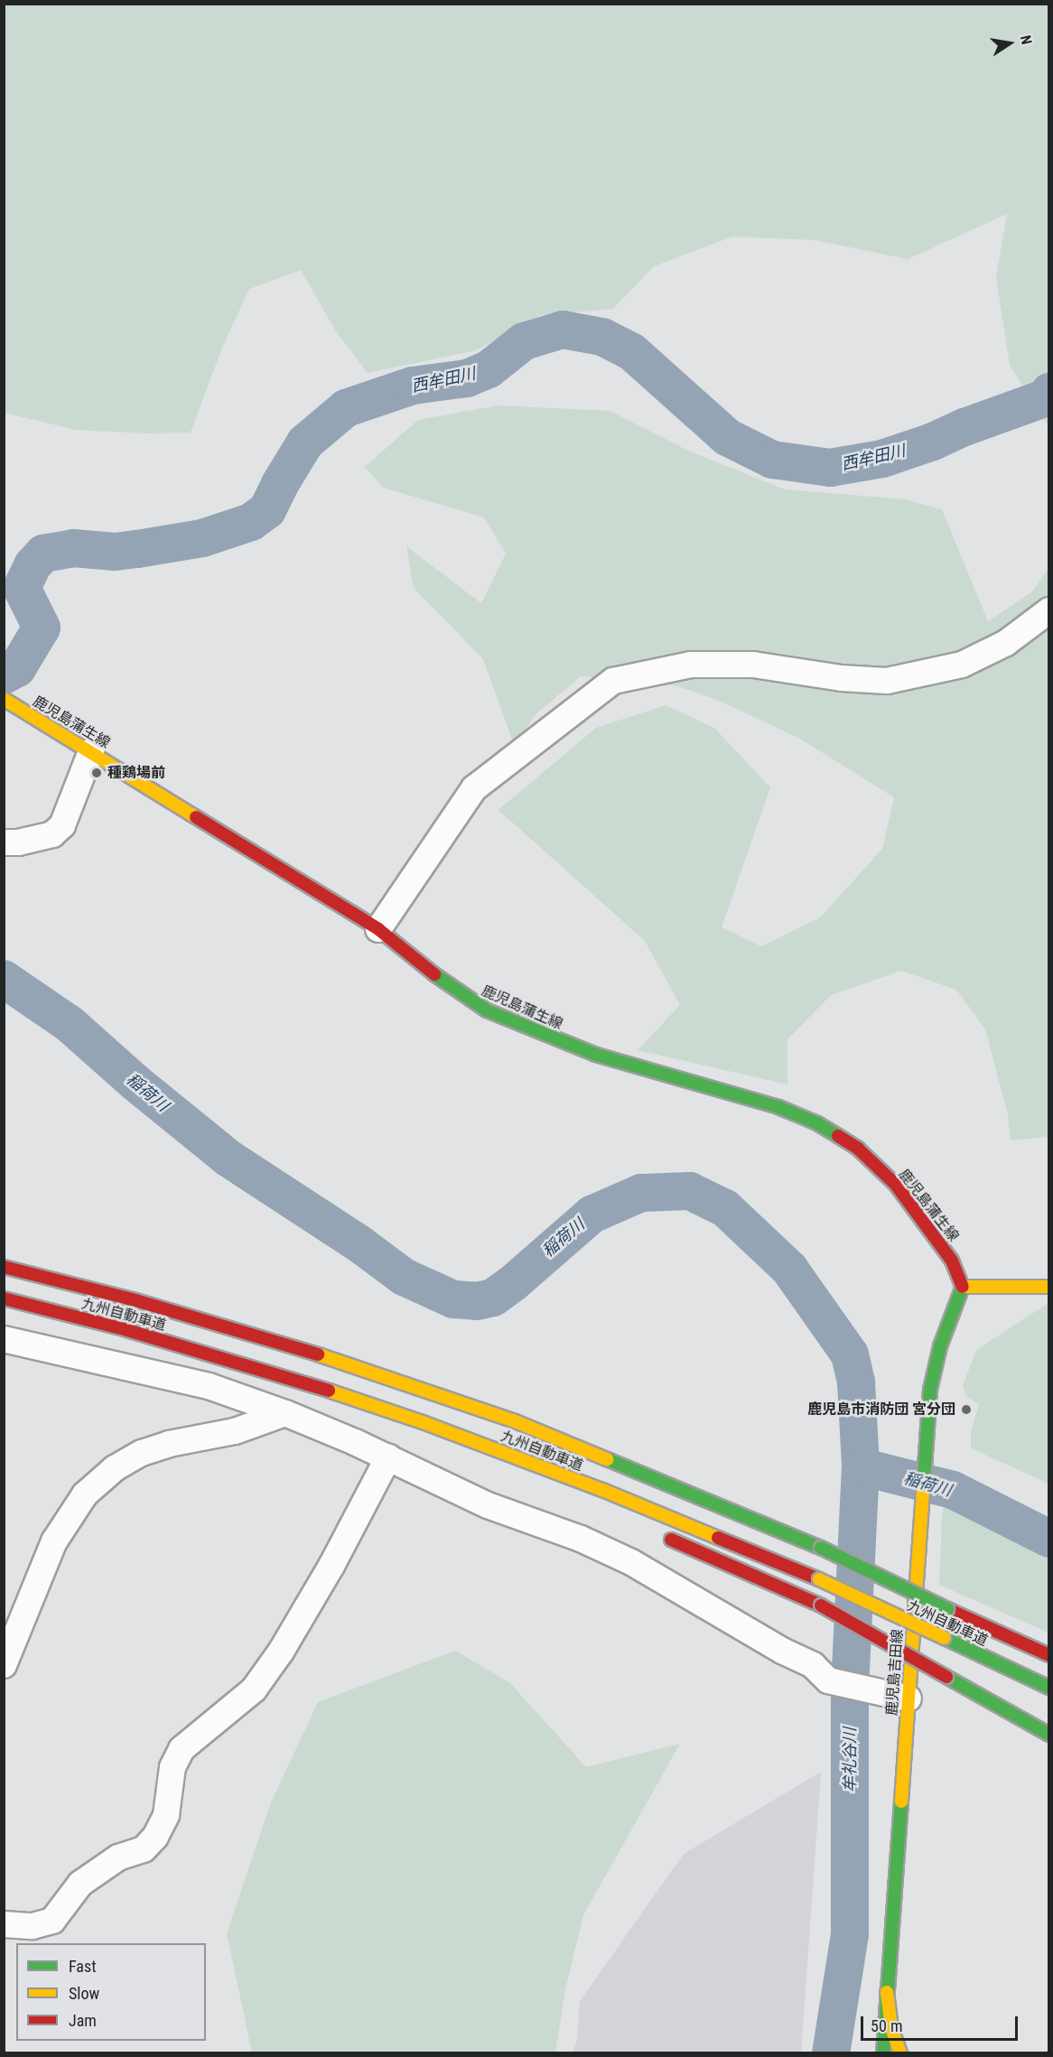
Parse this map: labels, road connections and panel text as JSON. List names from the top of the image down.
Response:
{
  "streets": {
    "main road": ["鹿児島蒲生線", "九州自動車道", "鹿児島吉田線"]
  },
  "crossings": [
    ["鹿児島蒲生線", "鹿児島吉田線"]
  ],
  "water": ["西牟田川", "稲荷川", "牟礼谷川"],
  "places": ["種鶏場前", "鹿児島市消防団 宮分団"],
  "legend": ["Fast", "Slow", "Jam"],
  "scale_bar": "50 m",
  "north": "right"
}
